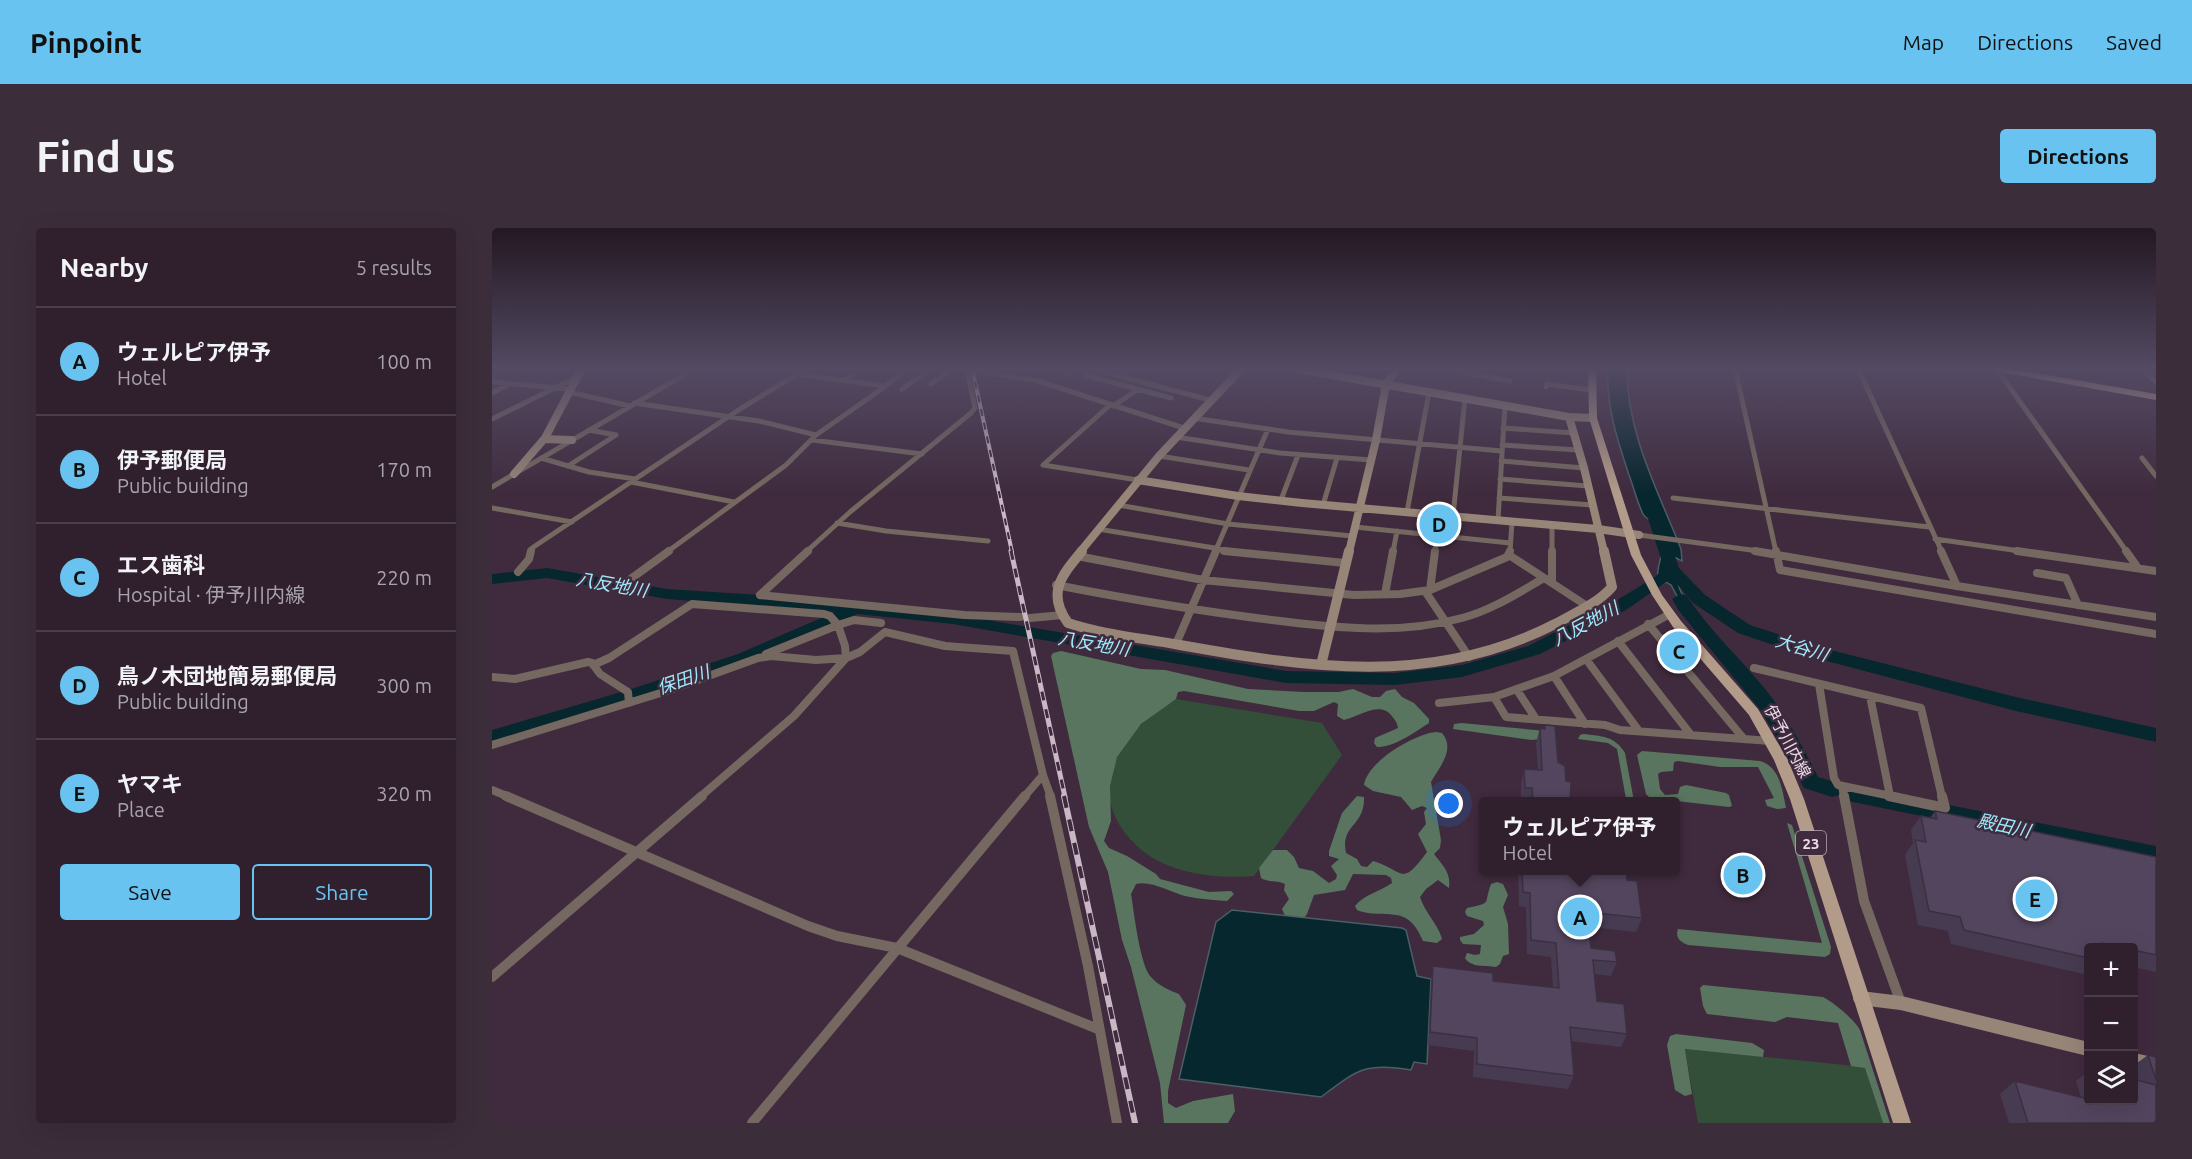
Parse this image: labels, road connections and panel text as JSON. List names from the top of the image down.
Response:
{
  "streets": {
    "main road": ["伊予川内線", "23"]
  },
  "water": [
    "八反地川",
    "大谷川",
    "保田川",
    "殿田川"
  ],
  "page": {
    "header": "Pinpoint",
    "nav": ["Map", "Directions", "Saved"],
    "buttons": [
      "Directions",
      ["Save", "Share"]
    ],
    "title": "Find us",
    "heading": ["Nearby", "5 results"],
    "list": [
      {
        "mark": "A",
        "name": "ウェルピア伊予",
        "note": "Hotel",
        "value": "100 m"
      },
      {
        "mark": "B",
        "name": "伊予郵便局",
        "note": "Public building",
        "value": "170 m"
      },
      {
        "mark": "C",
        "name": "エス歯科",
        "note": "Hospital · 伊予川内線",
        "value": "220 m"
      },
      {
        "mark": "D",
        "name": "鳥ノ木団地簡易郵便局",
        "note": "Public building",
        "value": "300 m"
      },
      {
        "mark": "E",
        "name": "ヤマキ",
        "note": "Place",
        "value": "320 m"
      }
    ],
    "pins": [
      "D",
      "C",
      "B",
      "E",
      "A"
    ],
    "popup": ["ウェルピア伊予", "Hotel"],
    "map_buttons": ["+", "−"]
  }
}
